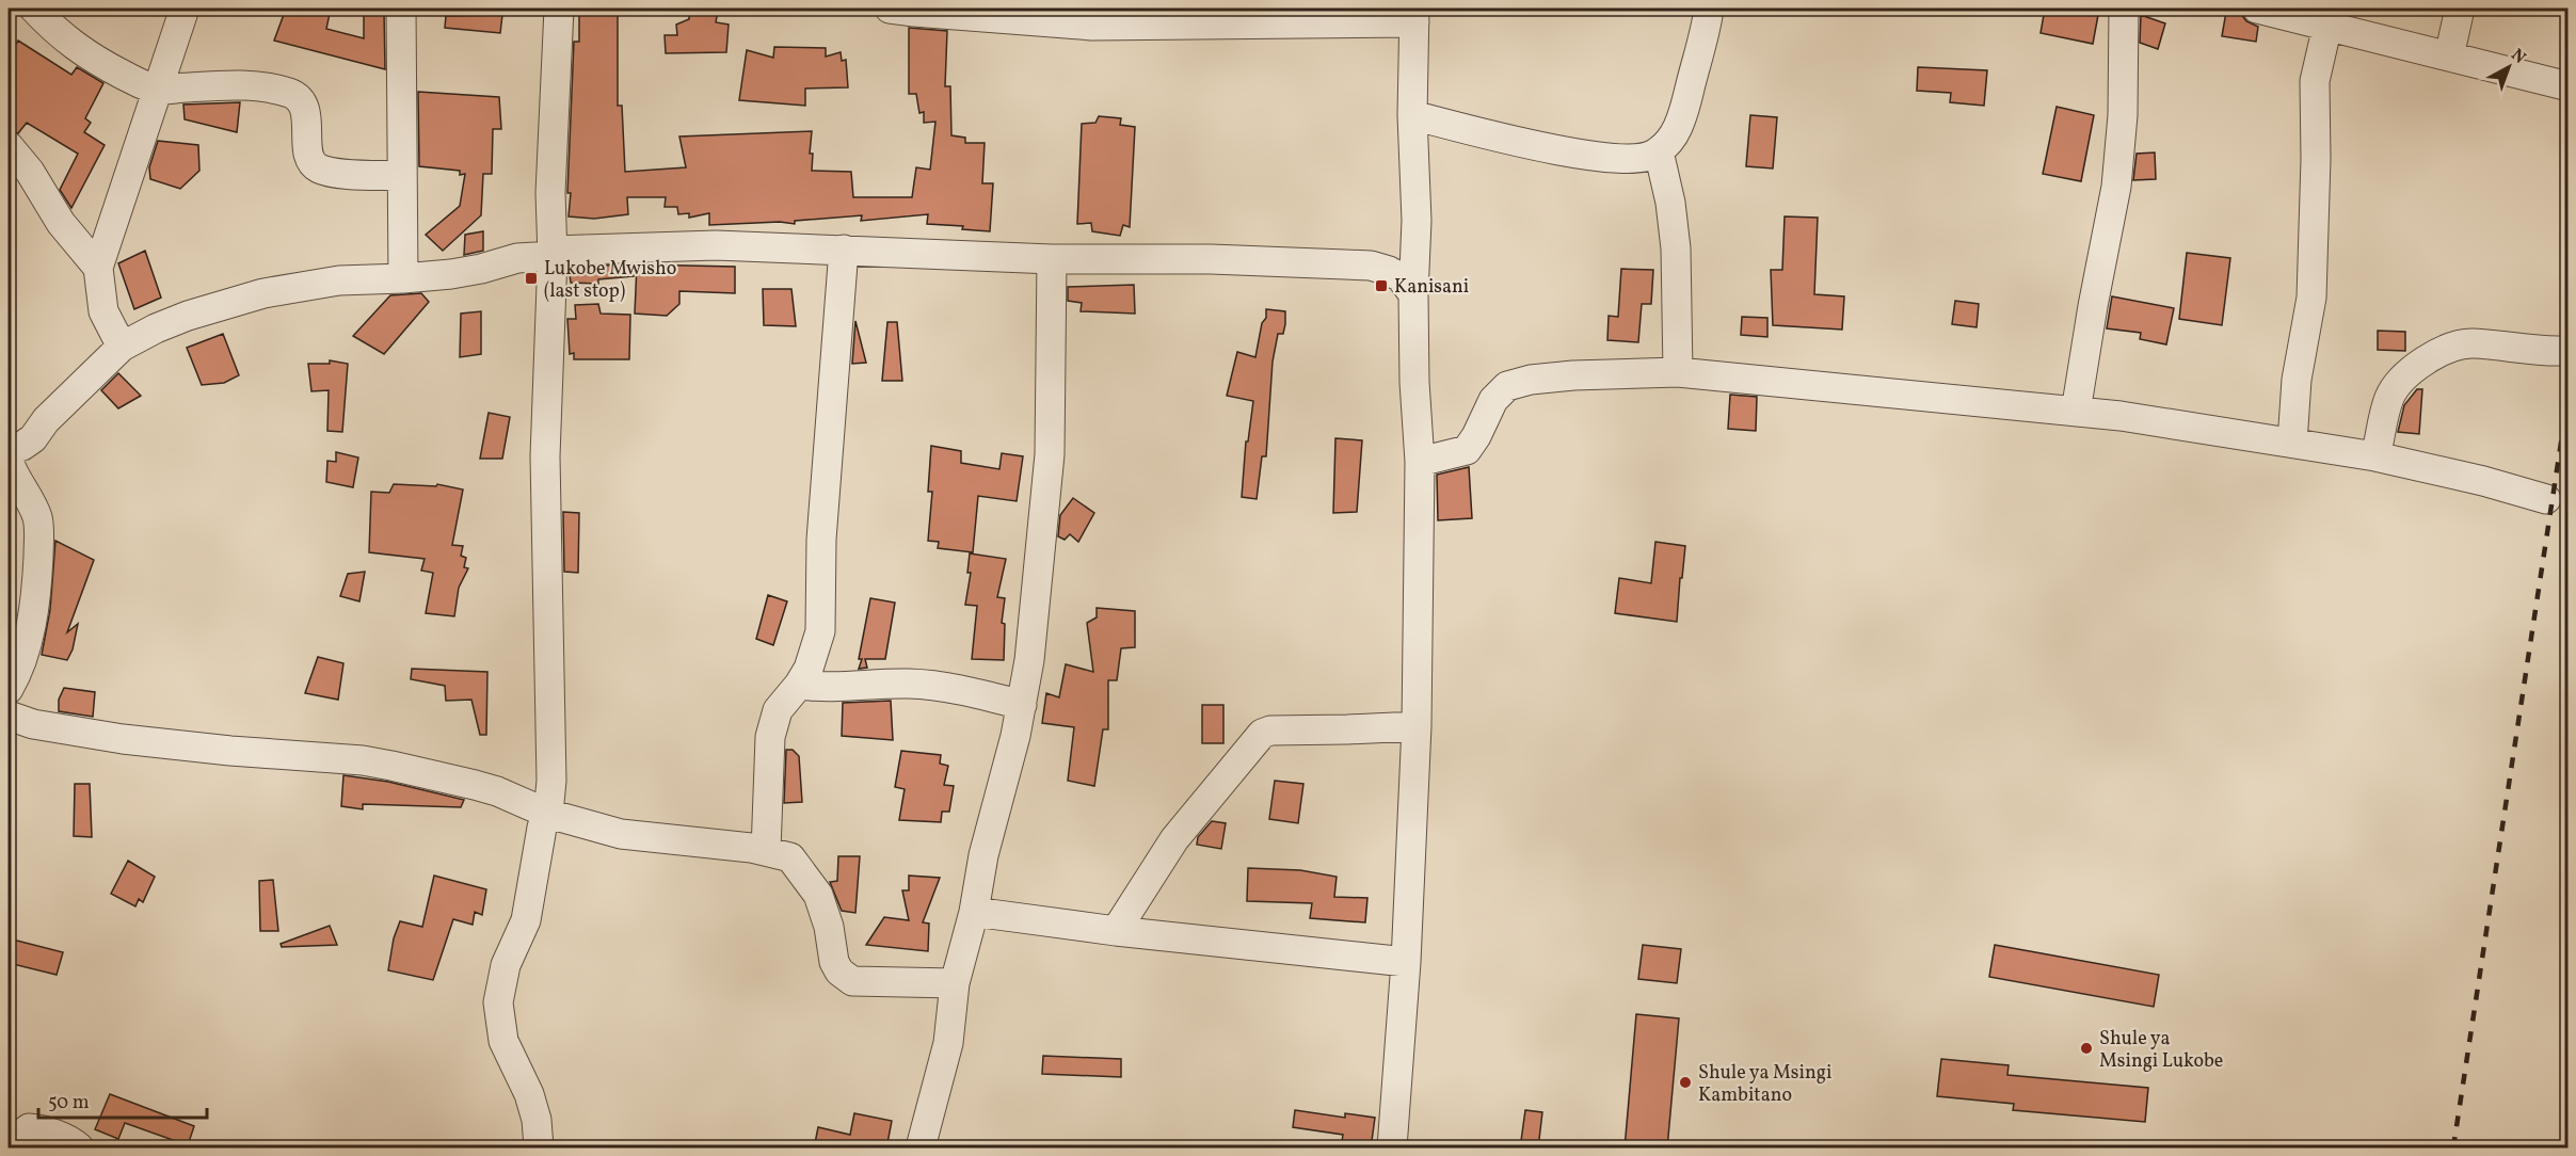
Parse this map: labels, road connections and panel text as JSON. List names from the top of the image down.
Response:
{
  "places": {
    "transit": ["Lukobe Mwisho (last stop)", "Kanisani"],
    "other": ["Shule ya Msingi Lukobe", "Shule ya Msingi Kambitano"]
  },
  "scale_bar": "50 m",
  "north": "top right"
}
